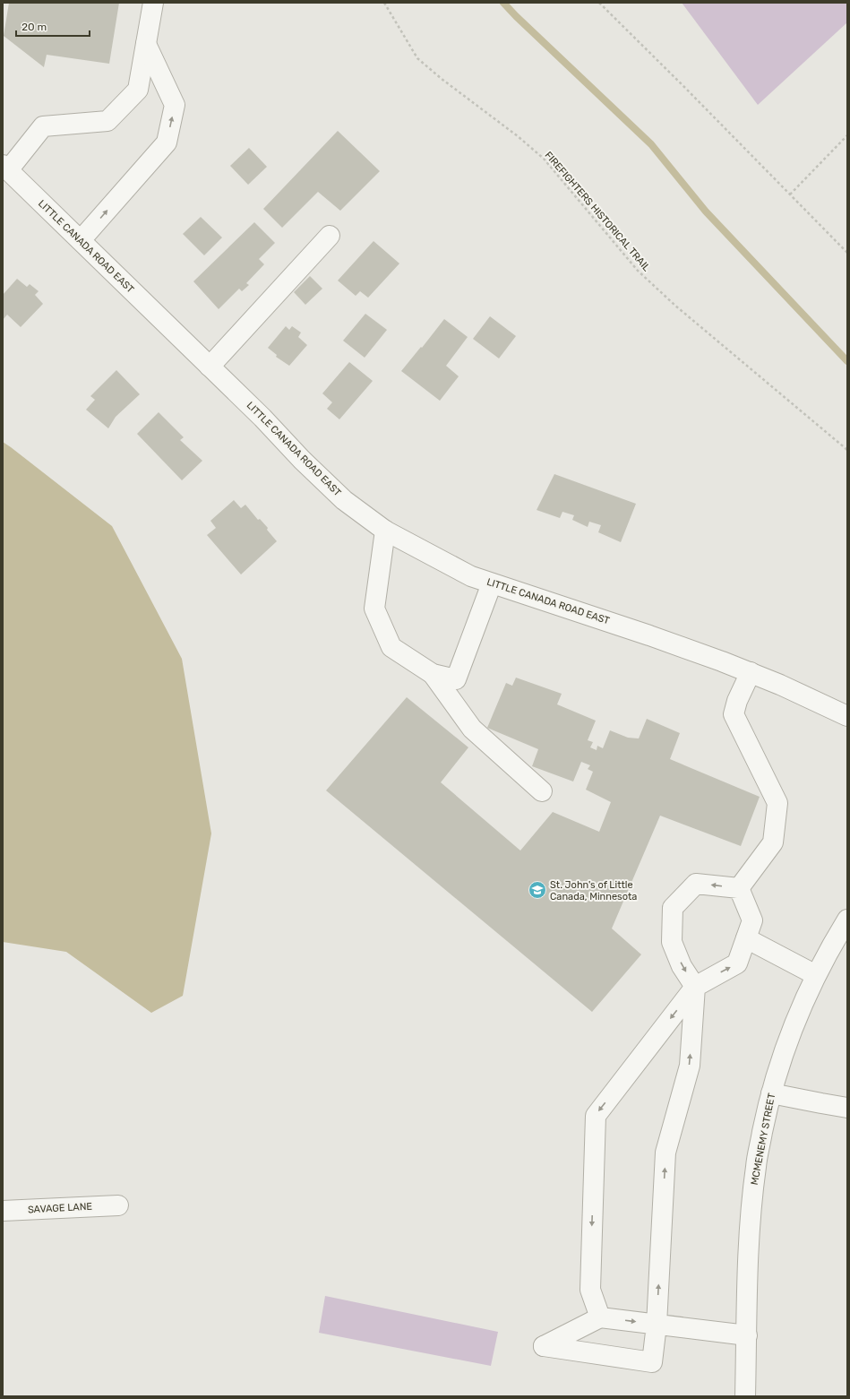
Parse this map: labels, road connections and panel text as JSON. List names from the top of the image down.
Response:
{
  "streets": {
    "street": ["LITTLE CANADA ROAD EAST", "MCMENEMY STREET", "SAVAGE LANE"],
    "path": ["FIREFIGHTERS HISTORICAL TRAIL"]
  },
  "places": {
    "school or university": ["St. John's of Little Canada, Minnesota"]
  },
  "scale_bar": "20 m"
}
